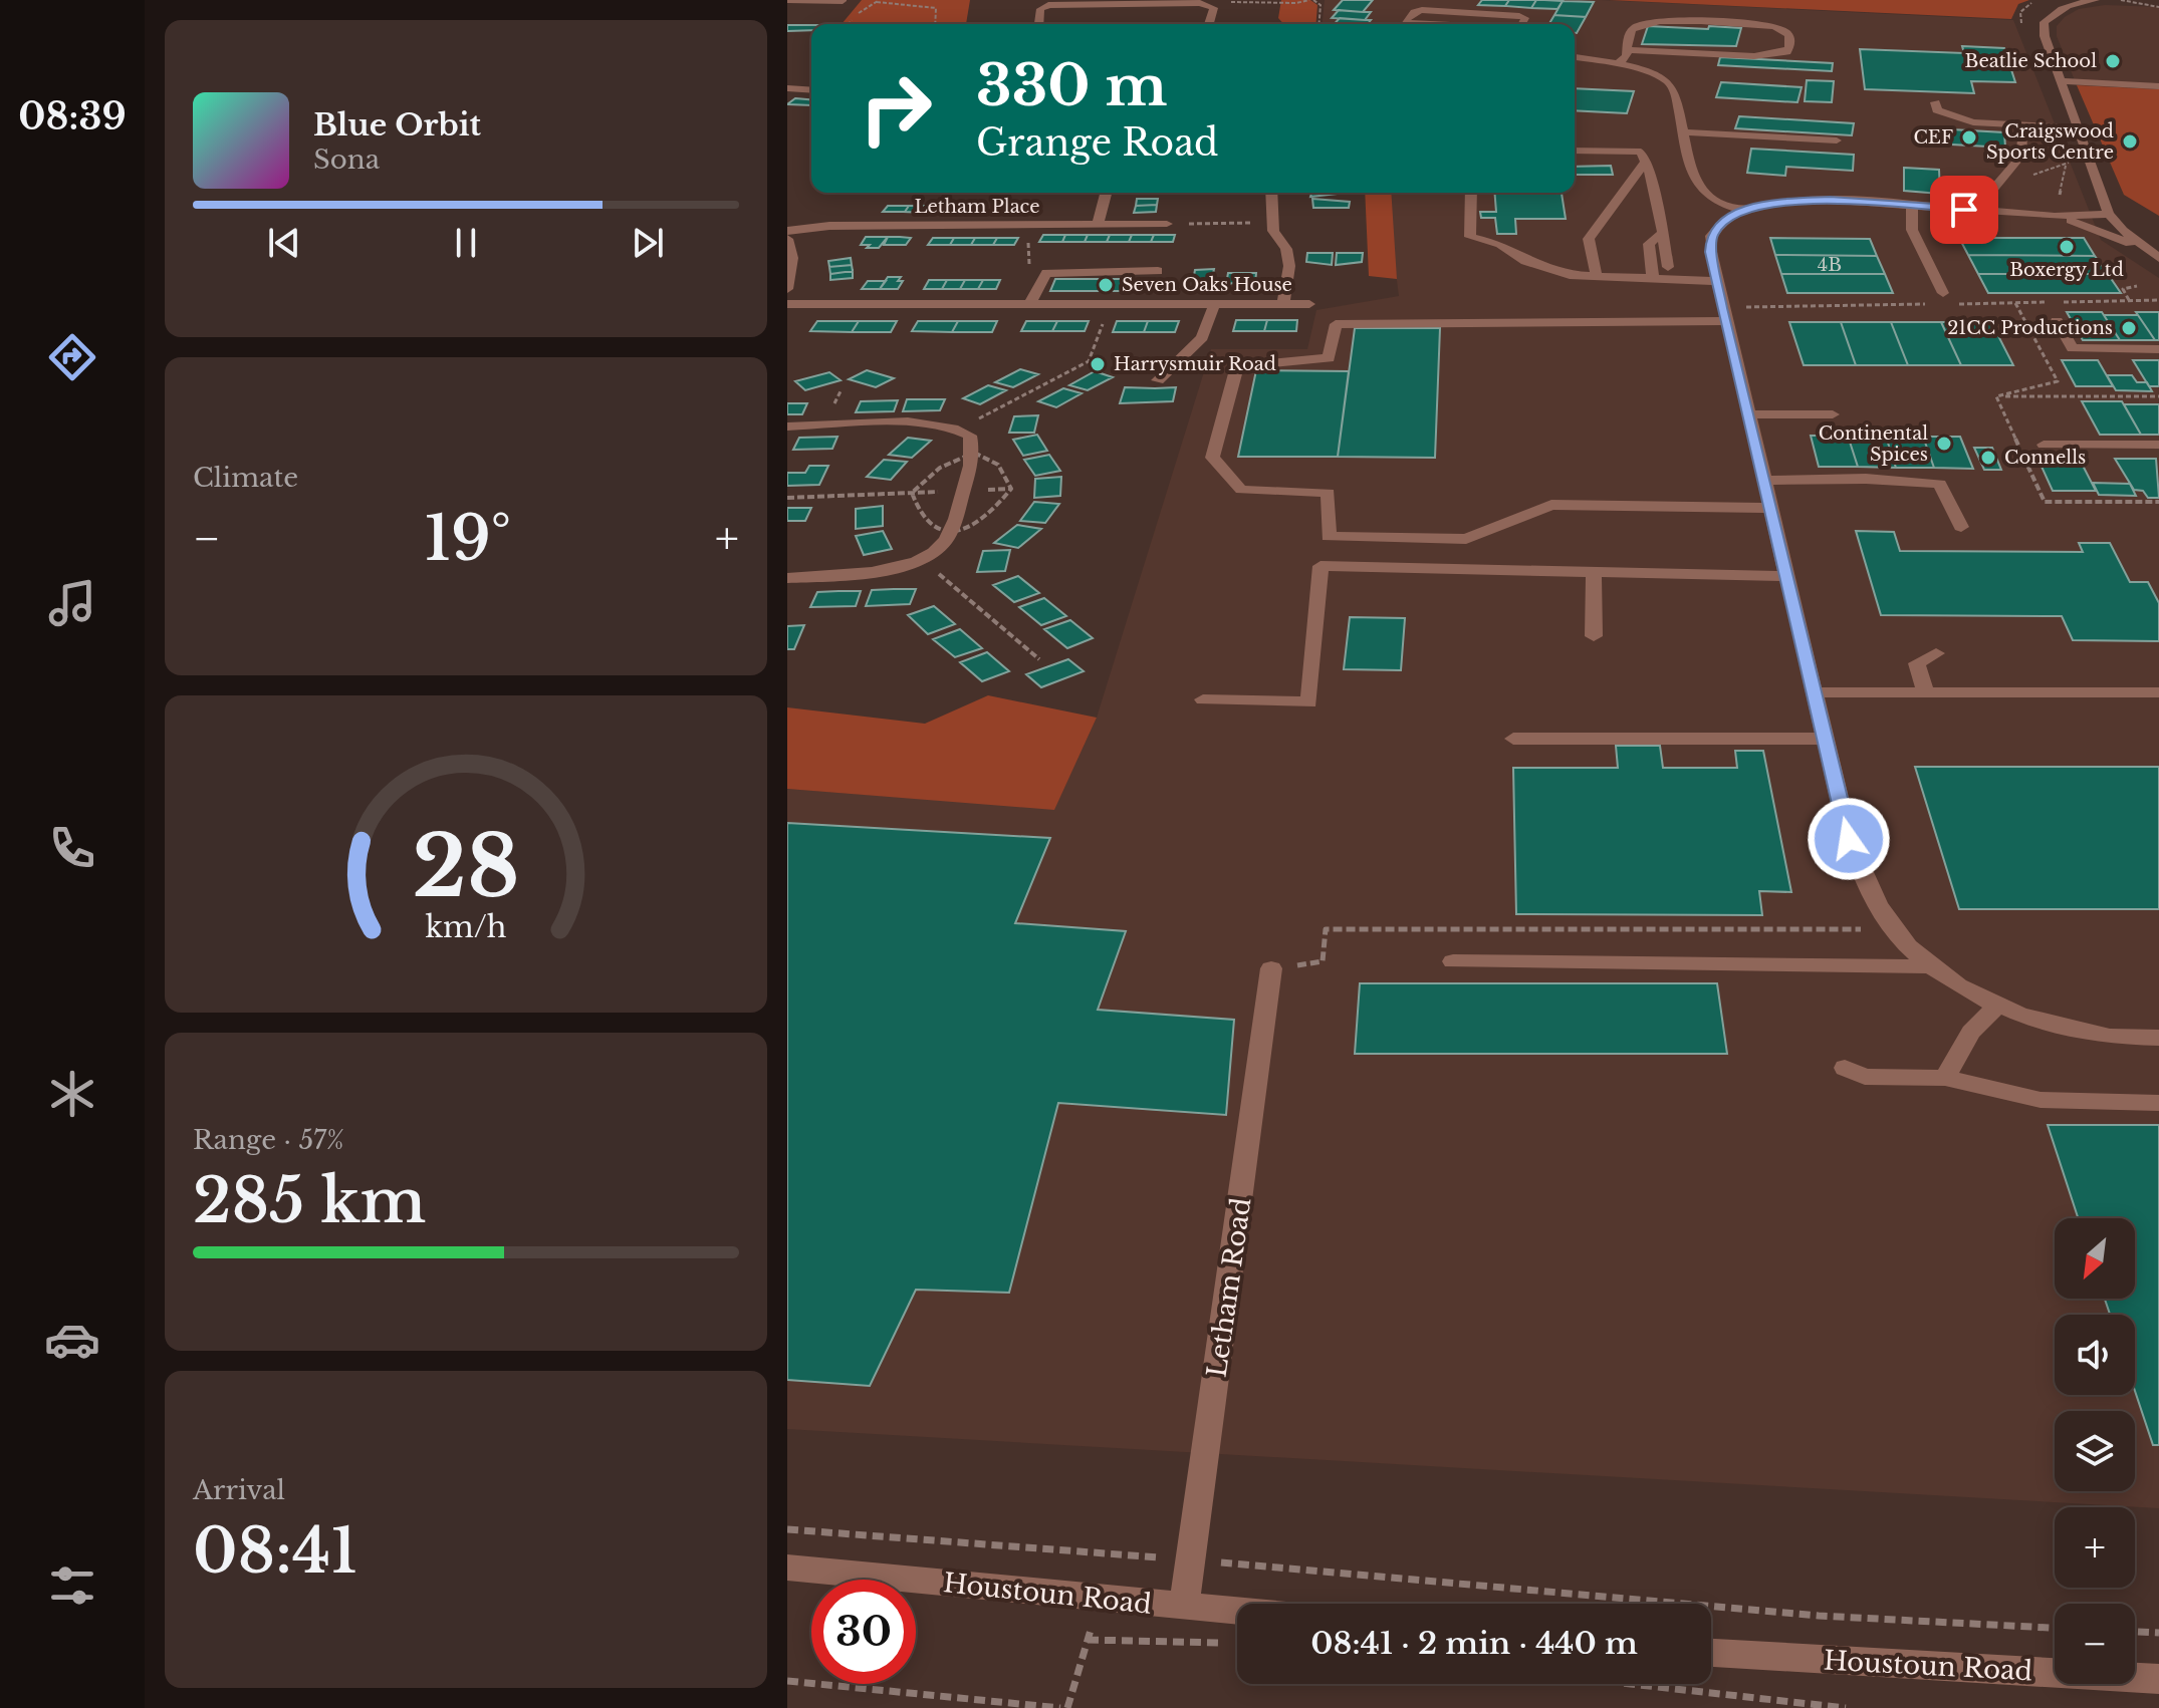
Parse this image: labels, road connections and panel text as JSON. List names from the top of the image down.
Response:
{
  "streets": {
    "street": ["Letham Place", "Letham Road", "Houstoun Road"]
  },
  "crossings": [
    ["Letham Road", "Houstoun Road"]
  ],
  "places": [
    "Beatlie School",
    "CEF",
    "Craigswood Sports Centre",
    "Boxergy Ltd",
    "Seven Oaks House",
    "21CC Productions",
    "Harrysmuir Road",
    "Continental Spices",
    "Connells"
  ],
  "house_numbers": ["4B"],
  "north": "bottom left",
  "page": {
    "tabs": "08:39",
    "turn": ["330 m", "Grange Road"],
    "song": ["Blue Orbit", "Sona"],
    "tile": [
      "Climate",
      ["Range · 57%", "285 km"],
      ["Arrival", "08:41"]
    ],
    "heat": ["−", "19°", "+"],
    "map_buttons": ["+", "−"],
    "limit": "30",
    "trip": "08:41 · 2 min · 440 m",
    "gauge": ["28", "km/h"]
  }
}
